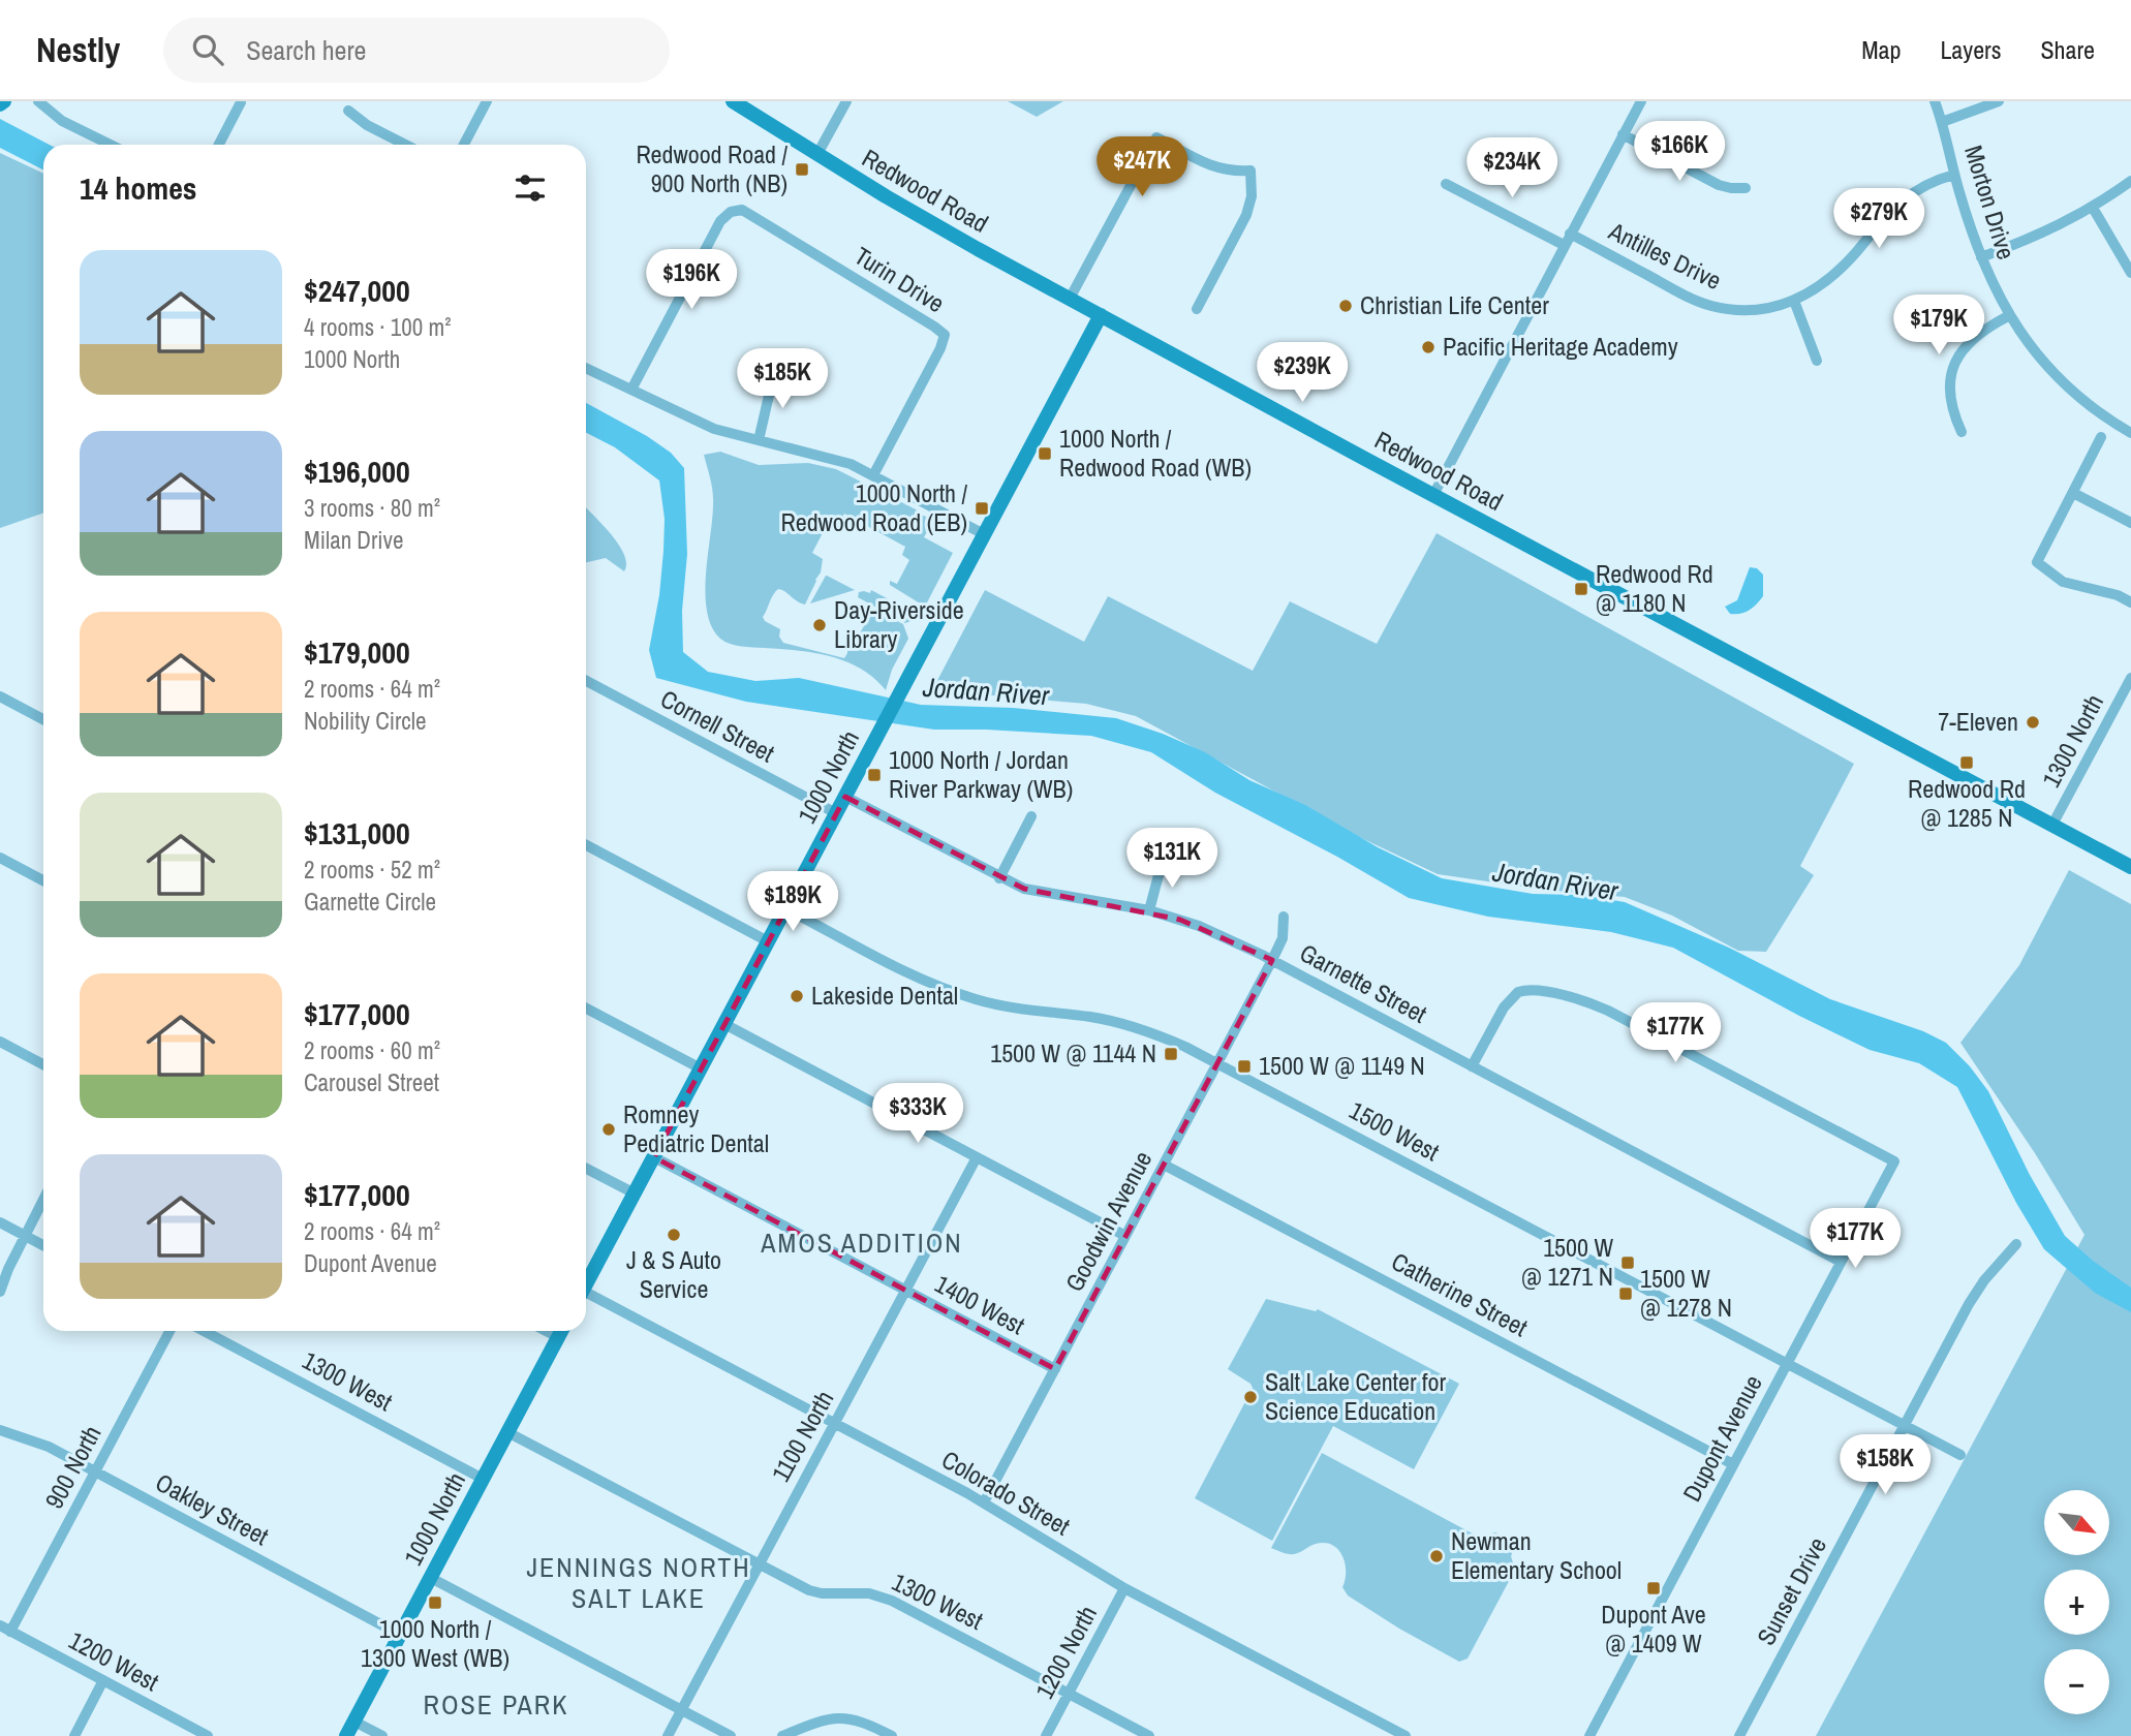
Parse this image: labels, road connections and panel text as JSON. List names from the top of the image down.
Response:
{
  "streets": {
    "main road": ["Redwood Road", "1000 North"],
    "street": [
      "Morton Drive",
      "Antilles Drive",
      "Turin Drive",
      "Cornell Street",
      "1300 North",
      "Garnette Street",
      "1500 West",
      "Goodwin Avenue",
      "Catherine Street",
      "1400 West",
      "1300 West",
      "1100 North",
      "Dupont Avenue",
      "900 North",
      "Colorado Street",
      "Oakley Street",
      "Sunset Drive",
      "1200 North",
      "1200 West"
    ]
  },
  "crossings": [
    ["Redwood Road", "1300 North"],
    ["Redwood Road", "1000 North"],
    ["Morton Drive", "Antilles Drive"],
    ["Cornell Street", "1000 North"],
    ["1000 North", "Garnette Street"],
    ["1000 North", "1500 West"],
    ["1000 North", "1400 West"],
    ["1000 North", "1300 West"],
    ["1000 North", "Oakley Street"],
    ["Garnette Street", "Goodwin Avenue"],
    ["Garnette Street", "Dupont Avenue"],
    ["1500 West", "Goodwin Avenue"],
    ["1500 West", "Dupont Avenue"],
    ["1500 West", "Sunset Drive"],
    ["Goodwin Avenue", "Catherine Street"],
    ["Goodwin Avenue", "1400 West"],
    ["Goodwin Avenue", "Colorado Street"],
    ["Catherine Street", "Dupont Avenue"],
    ["1400 West", "1100 North"],
    ["1300 West", "1100 North"],
    ["1300 West", "1200 North"],
    ["1100 North", "Colorado Street"],
    ["900 North", "Oakley Street"],
    ["900 North", "1200 West"],
    ["Colorado Street", "1200 North"]
  ],
  "districts": ["AMOS ADDITION", "JENNINGS NORTH SALT LAKE", "ROSE PARK"],
  "water": ["Jordan River"],
  "places": {
    "transit": [
      "Redwood Road / 900 North (NB)",
      "1000 North / Redwood Road (WB)",
      "1000 North / Redwood Road (EB)",
      "Redwood Rd @ 1180 N",
      "Redwood Rd @ 1285 N",
      "1000 North / Jordan River Parkway (WB)",
      "1500 W @ 1144 N",
      "1500 W @ 1149 N",
      "1500 W @ 1271 N",
      "1500 W @ 1278 N",
      "Dupont Ave @ 1409 W",
      "1000 North / 1300 West (WB)"
    ],
    "other": [
      "Christian Life Center",
      "Pacific Heritage Academy",
      "Day-Riverside Library",
      "7-Eleven",
      "Lakeside Dental",
      "Romney Pediatric Dental",
      "J & S Auto Service",
      "Salt Lake Center for Science Education",
      "Newman Elementary School"
    ]
  },
  "north": "bottom right",
  "page": {
    "header": "Nestly",
    "search": "Search here",
    "nav": ["Map", "Layers", "Share"],
    "price": [
      "$166K",
      "$247K",
      "$234K",
      "$279K",
      "$196K",
      "$179K",
      "$239K",
      "$185K",
      "$131K",
      "$189K",
      "$177K",
      "$333K",
      "$177K",
      "$158K"
    ],
    "heading": "14 homes",
    "list": [
      {
        "name": "$247,000",
        "note": "4 rooms · 100 m² · 1000 North"
      },
      {
        "name": "$196,000",
        "note": "3 rooms · 80 m² · Milan Drive"
      },
      {
        "name": "$179,000",
        "note": "2 rooms · 64 m² · Nobility Circle"
      },
      {
        "name": "$131,000",
        "note": "2 rooms · 52 m² · Garnette Circle"
      },
      {
        "name": "$177,000",
        "note": "2 rooms · 60 m² · Carousel Street"
      },
      {
        "name": "$177,000",
        "note": "2 rooms · 64 m² · Dupont Avenue"
      }
    ],
    "map_buttons": ["+", "−"]
  }
}
